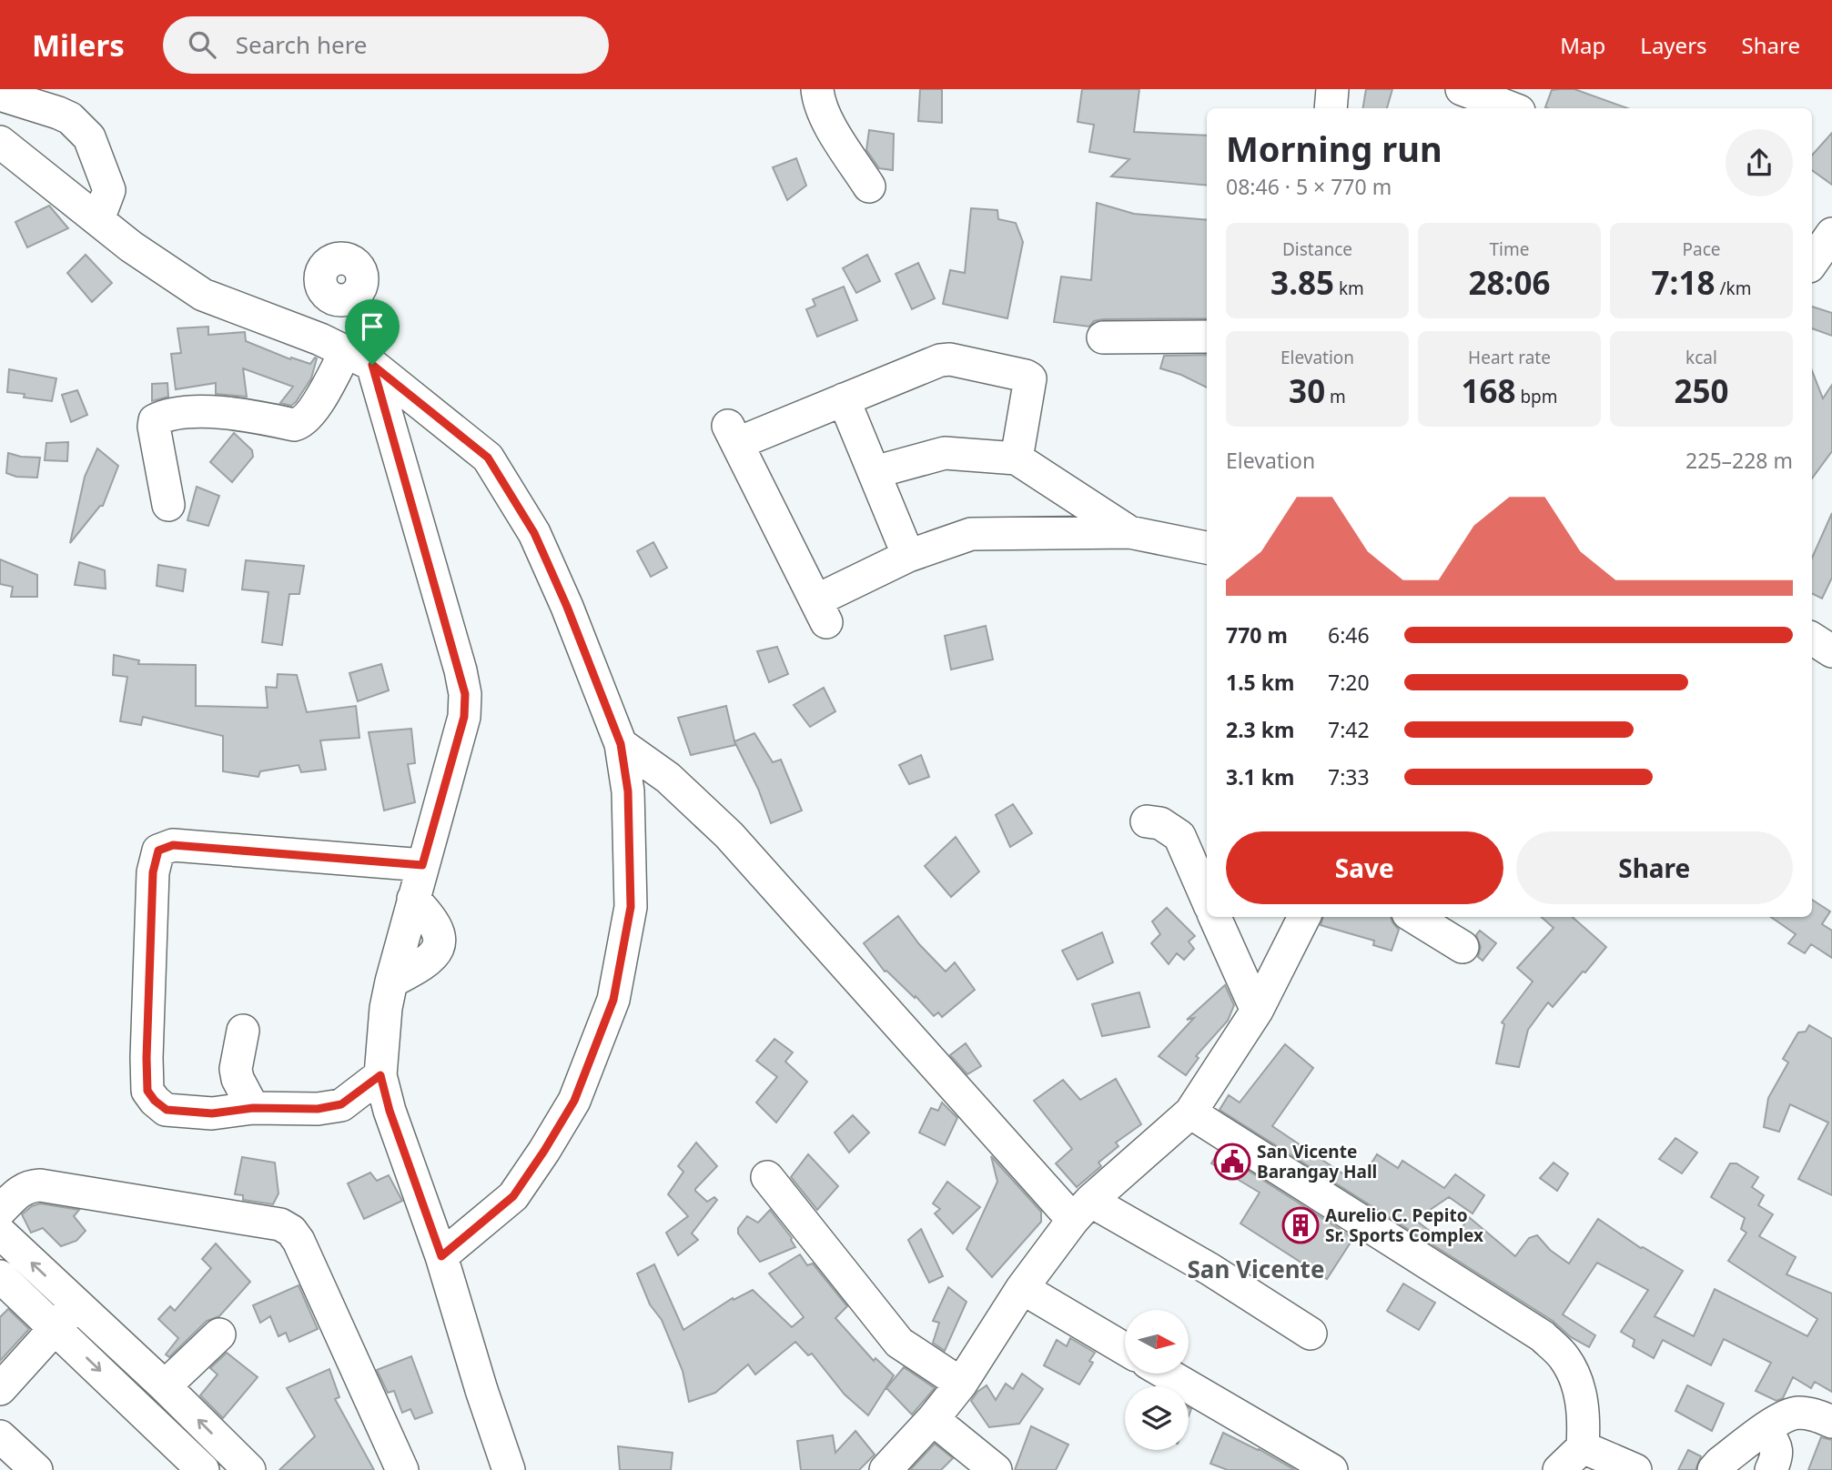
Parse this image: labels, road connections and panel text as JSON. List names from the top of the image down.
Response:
{
  "districts": ["San Vicente"],
  "places": {
    "public building": ["San Vicente Barangay Hall"],
    "building": ["Aurelio C. Pepito Sr. Sports Complex"]
  },
  "north": "right",
  "page": {
    "header": "Milers",
    "search": "Search here",
    "nav": ["Map", "Layers", "Share"],
    "heading": ["Morning run", "08:46 · 5 × 770 m"],
    "stats": [
      ["Distance", "3.85 km"],
      ["Time", "28:06"],
      ["Pace", "7:18 /km"],
      ["Elevation", "30 m"],
      ["Heart rate", "168 bpm"],
      ["kcal", "250"]
    ],
    "chart": ["Elevation", "225–228 m"],
    "list": [
      {
        "name": "770 m",
        "note": "6:46"
      },
      {
        "name": "1.5 km",
        "note": "7:20"
      },
      {
        "name": "2.3 km",
        "note": "7:42"
      },
      {
        "name": "3.1 km",
        "note": "7:33"
      }
    ],
    "buttons": ["Save", "Share"]
  }
}
